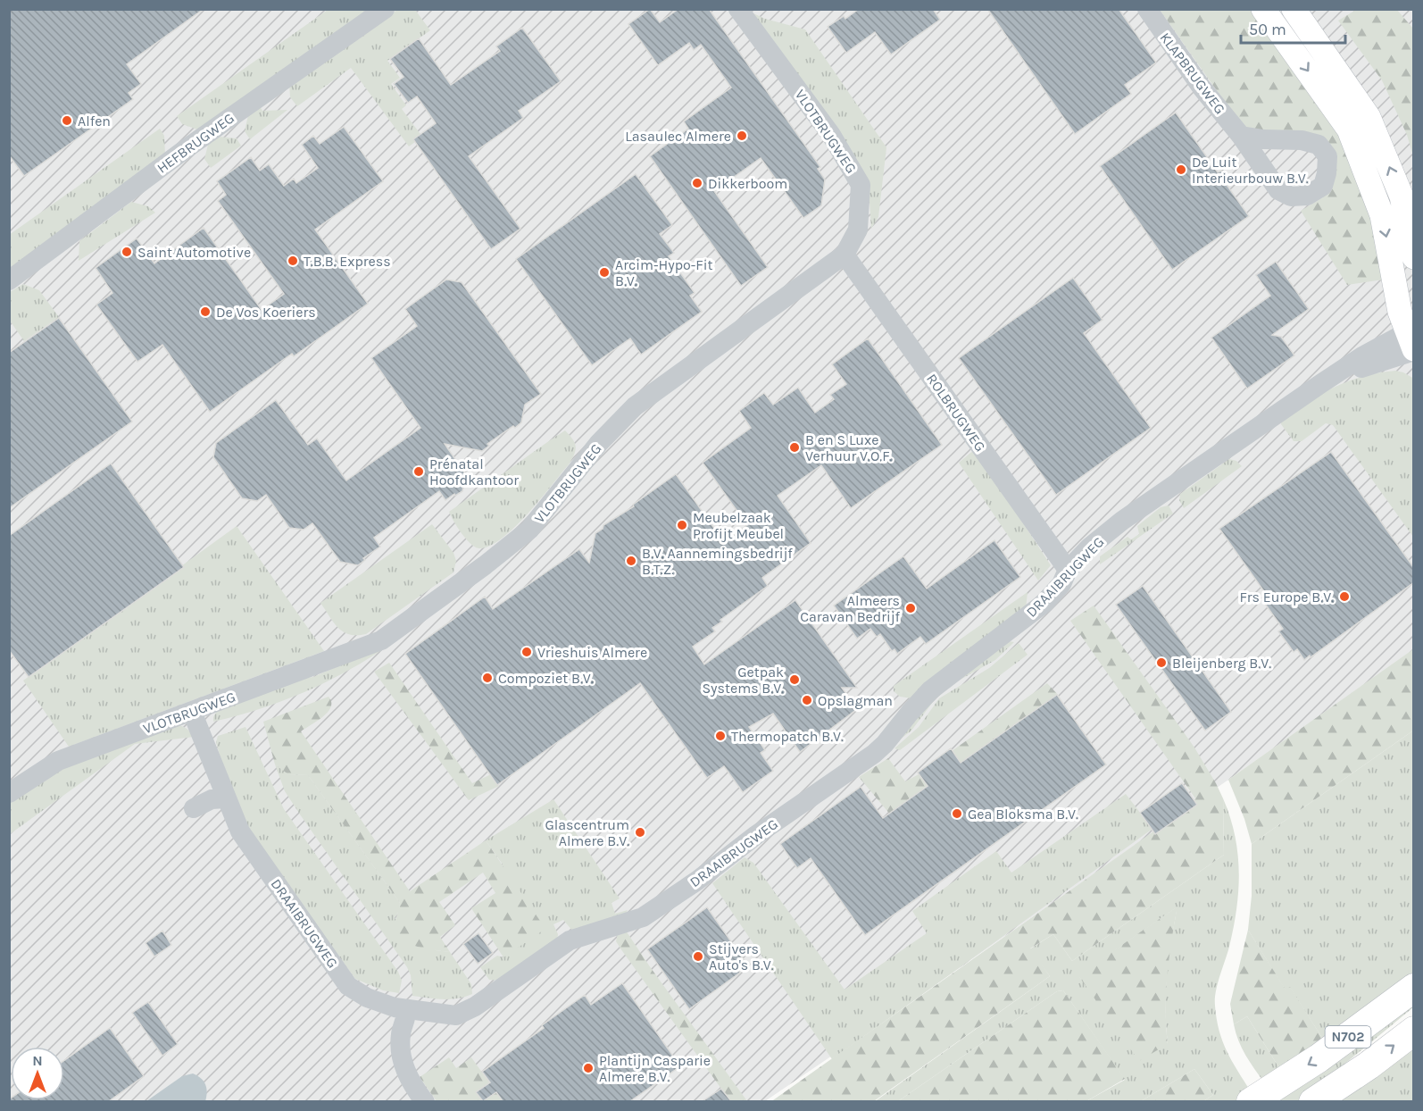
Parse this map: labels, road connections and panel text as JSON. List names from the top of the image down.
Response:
{
  "streets": {
    "highway": ["N702"],
    "street": [
      "KLAPBRUGWEG",
      "VLOTBRUGWEG",
      "HEFBRUGWEG",
      "ROLBRUGWEG",
      "DRAAIBRUGWEG"
    ]
  },
  "crossings": [
    ["VLOTBRUGWEG", "ROLBRUGWEG"],
    ["VLOTBRUGWEG", "DRAAIBRUGWEG"],
    ["ROLBRUGWEG", "DRAAIBRUGWEG"]
  ],
  "places": [
    "Alfen",
    "Lasaulec Almere",
    "De Luit Interieurbouw B.V.",
    "Dikkerboom",
    "Saint Automotive",
    "T.B.B. Express",
    "Arcim-Hypo-Fit B.V.",
    "De Vos Koeriers",
    "B en S Luxe Verhuur V.O.F.",
    "Prénatal Hoofdkantoor",
    "Meubelzaak Profijt Meubel",
    "B.V. Aannemingsbedrijf B.T.Z.",
    "Frs Europe B.V.",
    "Almeers Caravan Bedrijf",
    "Vrieshuis Almere",
    "Bleijenberg B.V.",
    "Compoziet B.V.",
    "Getpak Systems B.V.",
    "Opslagman",
    "Thermopatch B.V.",
    "Gea Bloksma B.V.",
    "Glascentrum Almere B.V.",
    "Stijvers Auto's B.V.",
    "Plantijn Casparie Almere B.V."
  ],
  "scale_bar": "50 m",
  "north": "top"
}
